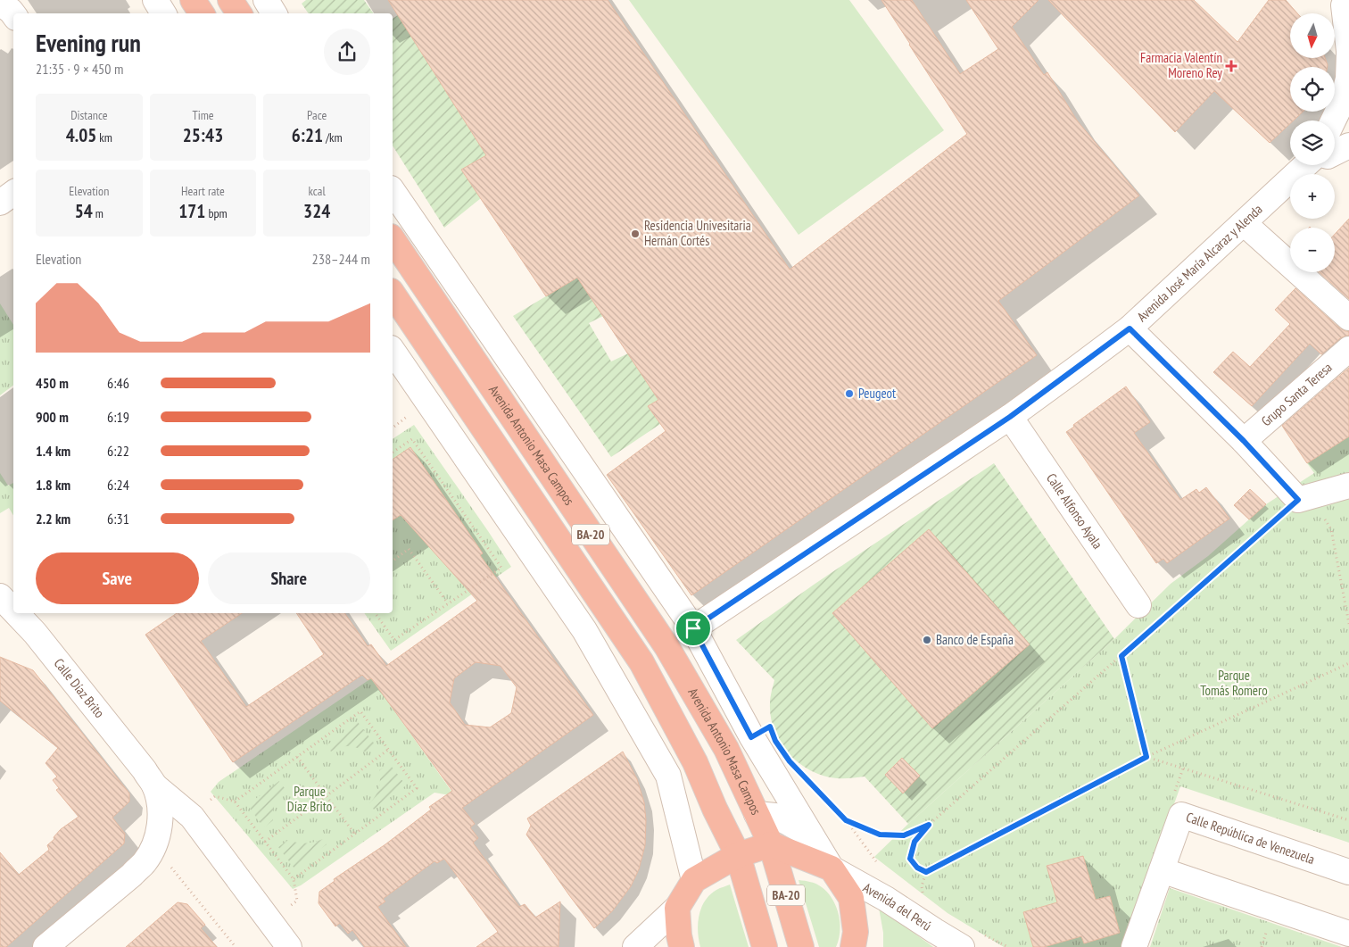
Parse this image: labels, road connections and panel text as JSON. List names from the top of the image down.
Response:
{
  "streets": {
    "highway": ["Avenida Antonio Masa Campos", "BA-20"],
    "street": [
      "Avenida José María Alcaraz y Alenda",
      "Grupo Santa Teresa",
      "Calle Alfonso Ayala",
      "Calle Díaz Brito",
      "Calle República de Venezuela",
      "Avenida del Perú"
    ]
  },
  "crossings": [
    ["Avenida José María Alcaraz y Alenda", "Calle Alfonso Ayala"]
  ],
  "parks": ["Parque Tomás Romero", "Parque Díaz Brito"],
  "places": {
    "health": ["Farmacia Valentín Moreno Rey"],
    "other": ["Residencia Univesitaria Hernán Cortés", "Peugeot", "Banco de España"]
  },
  "north": "bottom",
  "page": {
    "map_buttons": ["+", "−"],
    "heading": ["Evening run", "21:35 · 9 × 450 m"],
    "stats": [
      ["Distance", "4.05 km"],
      ["Time", "25:43"],
      ["Pace", "6:21 /km"],
      ["Elevation", "54 m"],
      ["Heart rate", "171 bpm"],
      ["kcal", "324"]
    ],
    "chart": ["Elevation", "238–244 m"],
    "list": [
      {
        "name": "450 m",
        "note": "6:46"
      },
      {
        "name": "900 m",
        "note": "6:19"
      },
      {
        "name": "1.4 km",
        "note": "6:22"
      },
      {
        "name": "1.8 km",
        "note": "6:24"
      },
      {
        "name": "2.2 km",
        "note": "6:31"
      }
    ],
    "buttons": ["Save", "Share"]
  }
}
